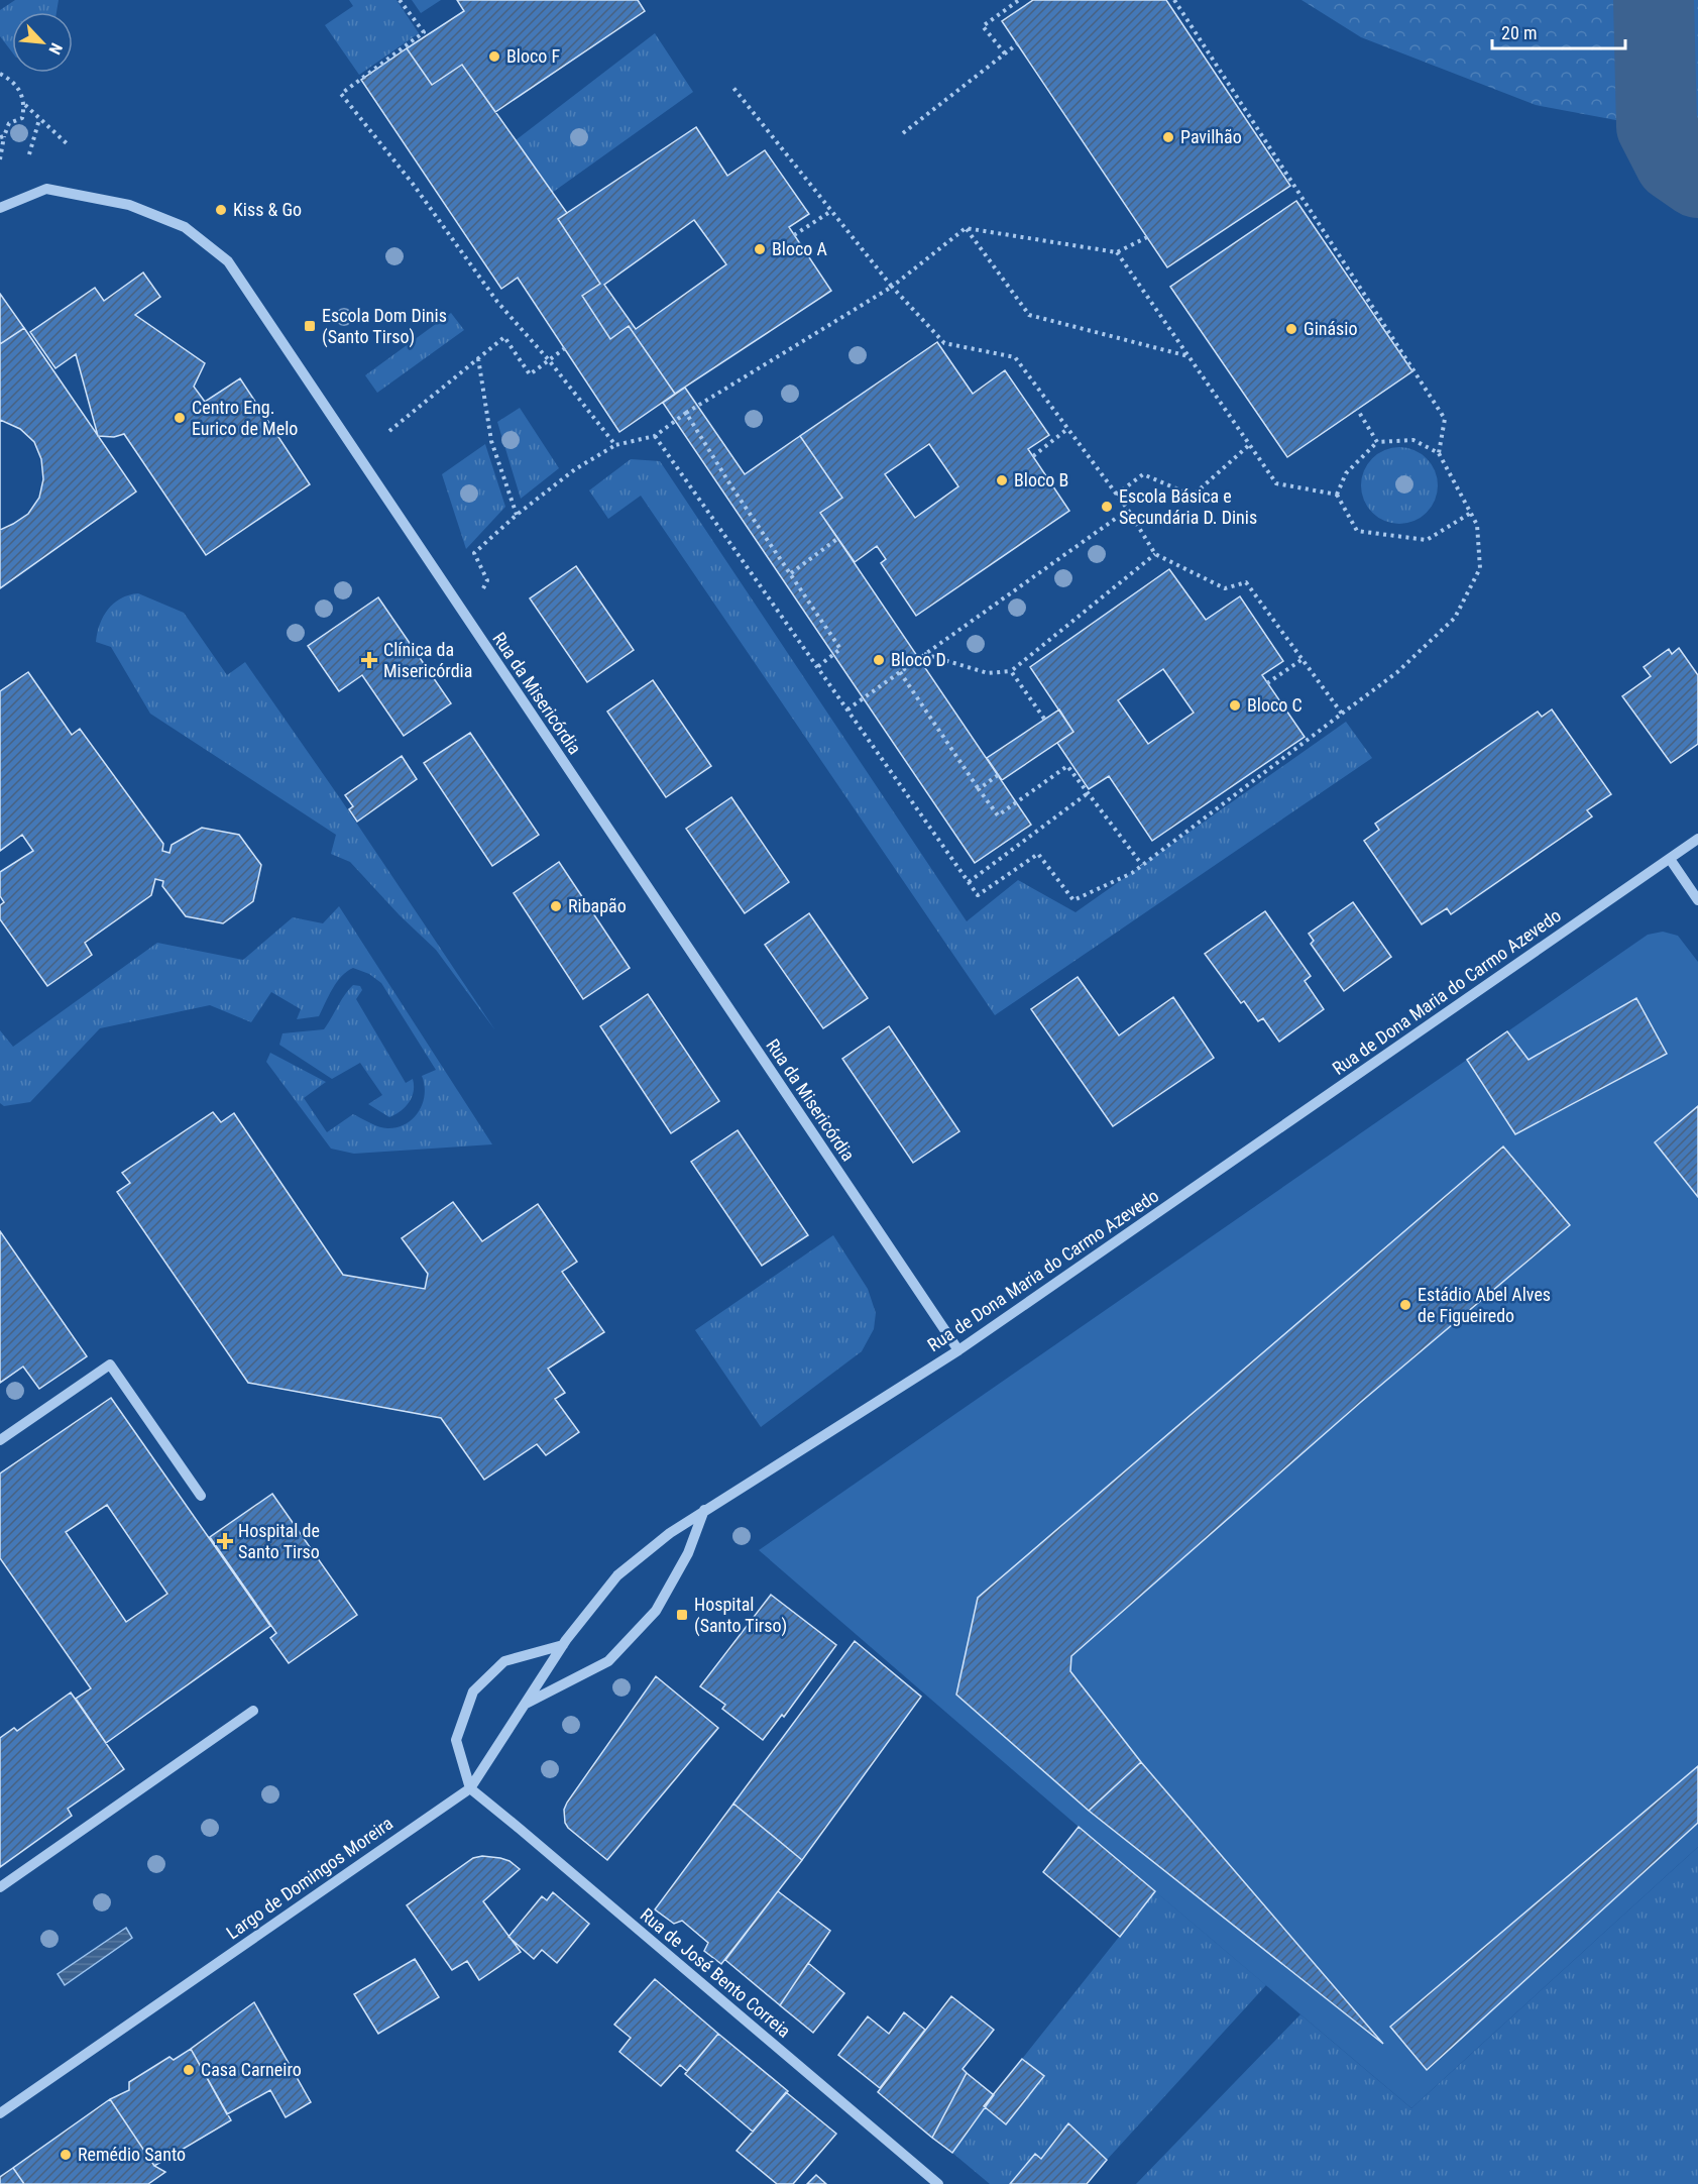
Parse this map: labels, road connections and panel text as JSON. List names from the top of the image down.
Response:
{
  "streets": {
    "street": [
      "Rua da Misericórdia",
      "Rua de Dona Maria do Carmo Azevedo",
      "Largo de Domingos Moreira",
      "Rua de José Bento Correia"
    ]
  },
  "crossings": [
    ["Rua da Misericórdia", "Rua de Dona Maria do Carmo Azevedo"],
    ["Rua de Dona Maria do Carmo Azevedo", "Largo de Domingos Moreira"],
    ["Rua de Dona Maria do Carmo Azevedo", "Rua de José Bento Correia"],
    ["Largo de Domingos Moreira", "Rua de José Bento Correia"]
  ],
  "places": {
    "other": [
      "Bloco F",
      "Pavilhão",
      "Kiss & Go",
      "Bloco A",
      "Ginásio",
      "Centro Eng. Eurico de Melo",
      "Bloco B",
      "Escola Básica e Secundária D. Dinis",
      "Bloco D",
      "Bloco C",
      "Ribapão",
      "Estádio Abel Alves de Figueiredo",
      "Casa Carneiro",
      "Remédio Santo"
    ],
    "transit": ["Escola Dom Dinis (Santo Tirso)", "Hospital (Santo Tirso)"],
    "health": ["Clínica da Misericórdia", "Hospital de Santo Tirso"]
  },
  "scale_bar": "20 m",
  "north": "bottom right"
}
